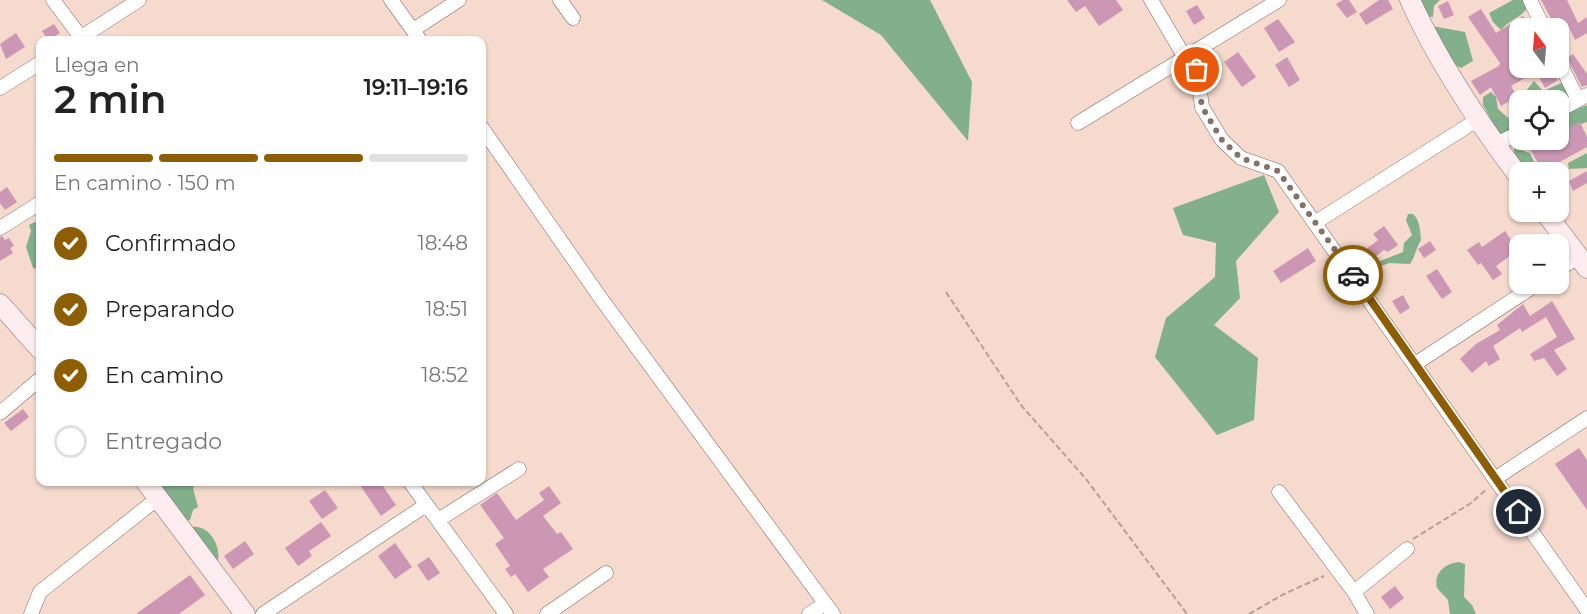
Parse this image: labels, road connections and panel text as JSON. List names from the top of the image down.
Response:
{
  "north": "top",
  "page": {
    "map_buttons": ["+", "−"],
    "heading": ["2 min", "Llega en", "19:11–19:16"],
    "bar": "En camino · 150 m",
    "list": [
      ["Confirmado", "18:48"],
      ["Preparando", "18:51"],
      ["En camino", "18:52"],
      "Entregado"
    ]
  }
}
